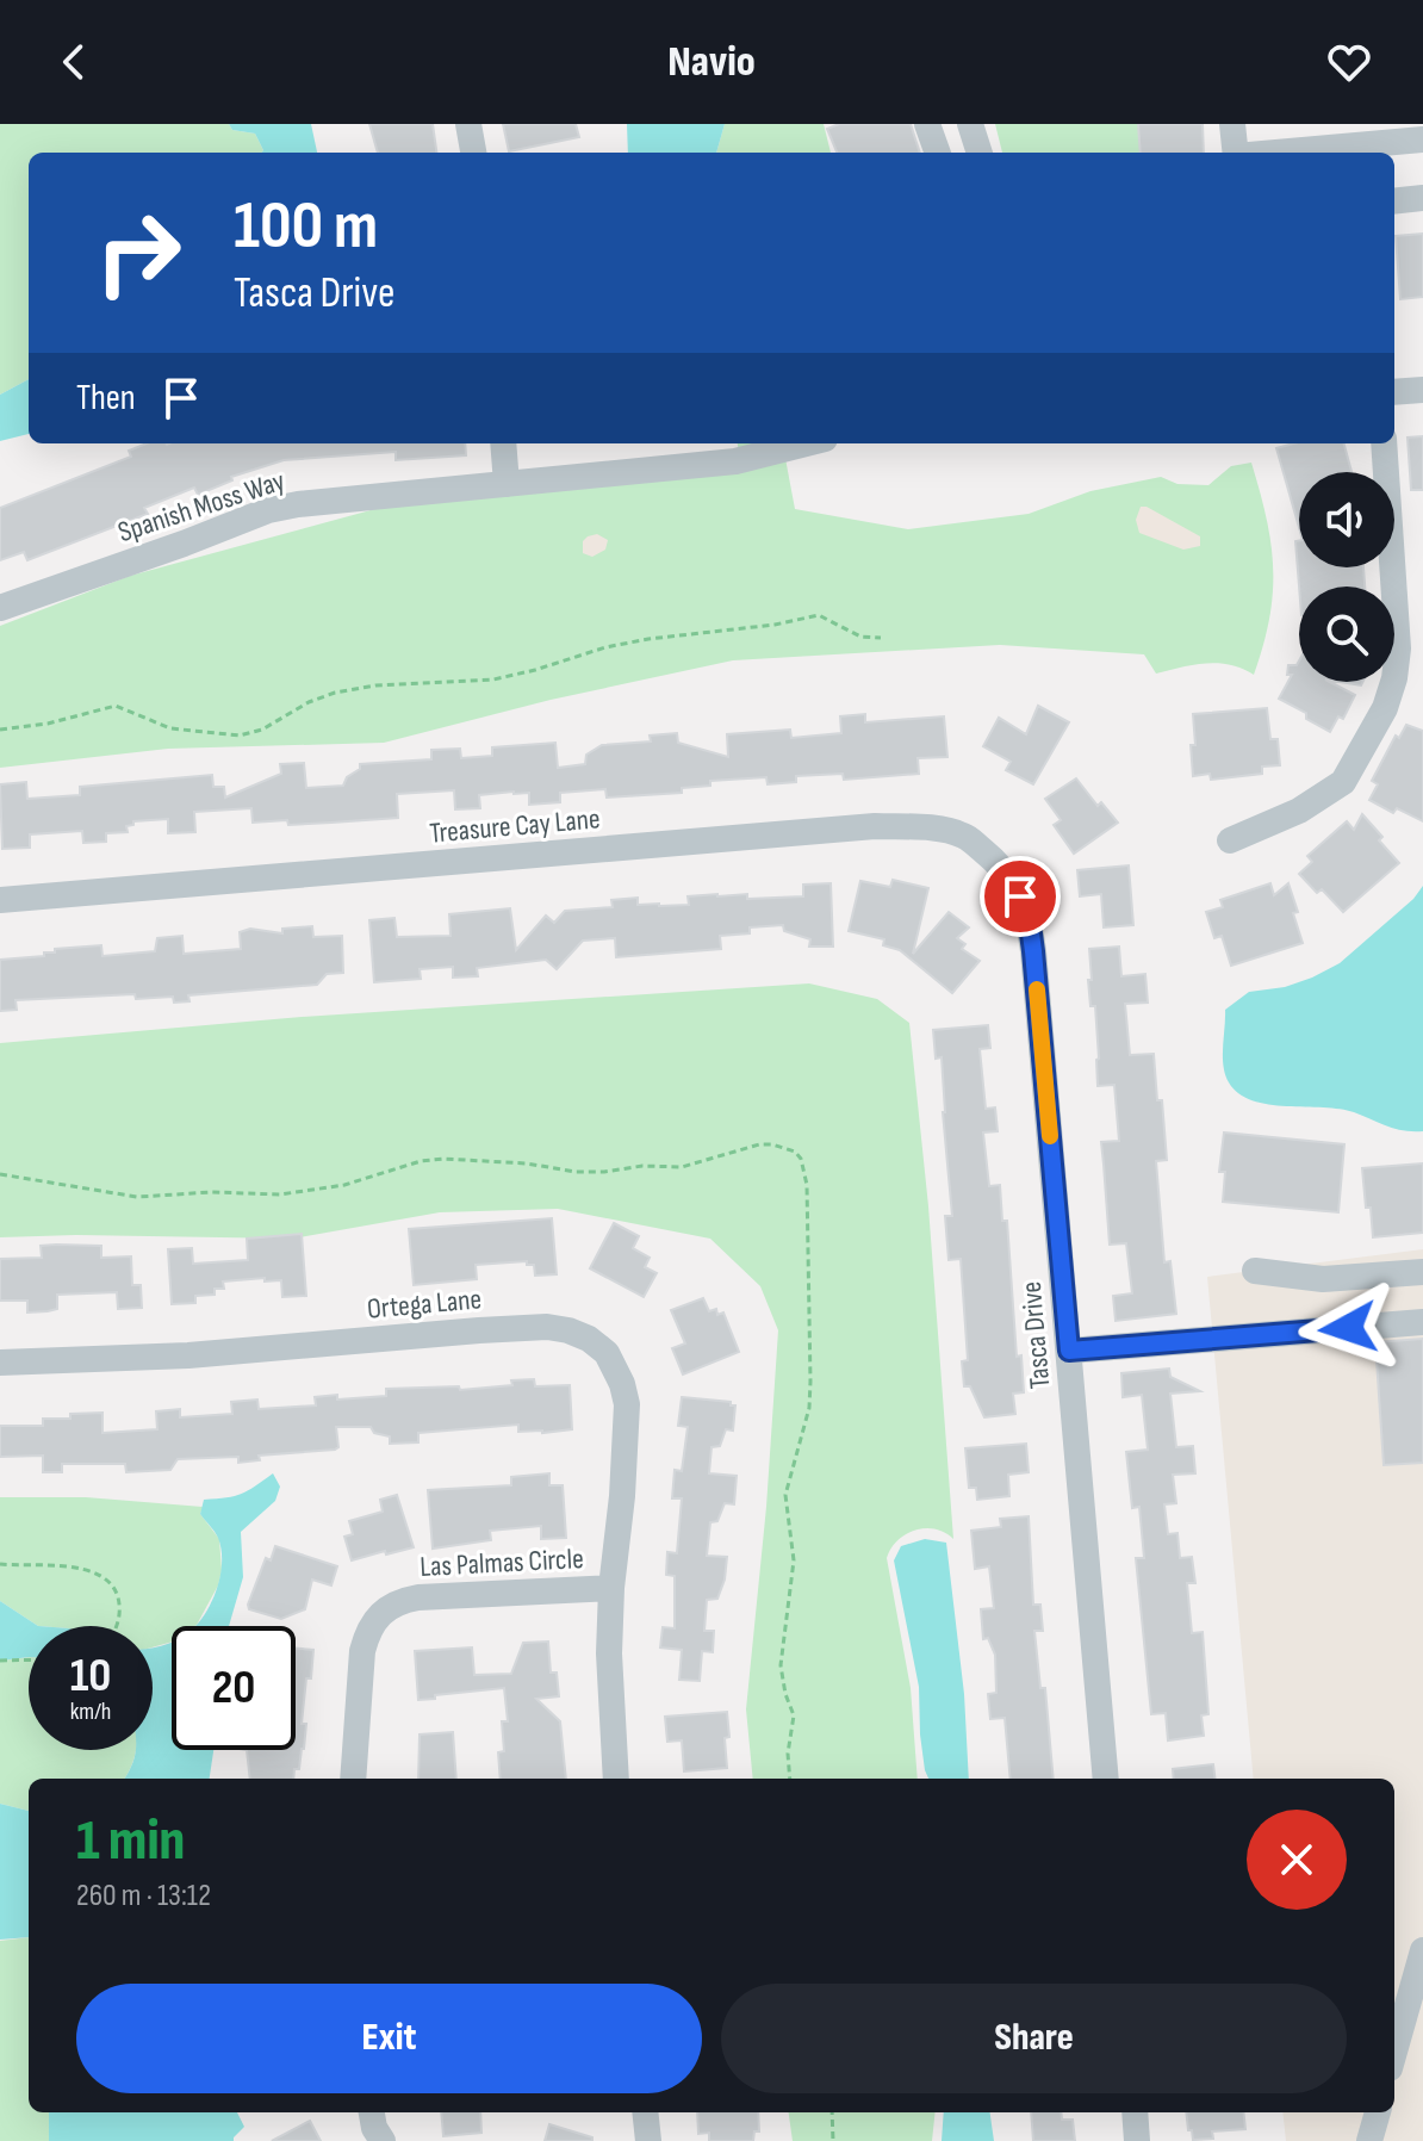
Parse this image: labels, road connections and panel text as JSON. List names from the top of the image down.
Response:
{
  "streets": {
    "street": [
      "Spanish Moss Way",
      "Treasure Cay Lane",
      "Ortega Lane",
      "Tasca Drive",
      "Las Palmas Circle"
    ]
  },
  "crossings": [
    ["Treasure Cay Lane", "Tasca Drive"],
    ["Ortega Lane", "Las Palmas Circle"]
  ],
  "page": {
    "header": "Navio",
    "turn": ["100 m", "Tasca Drive"],
    "then": "Then",
    "speed": "10 km/h",
    "limit": "20",
    "heading": ["1 min", "260 m · 13:12"],
    "buttons": ["Exit", "Share"]
  }
}
